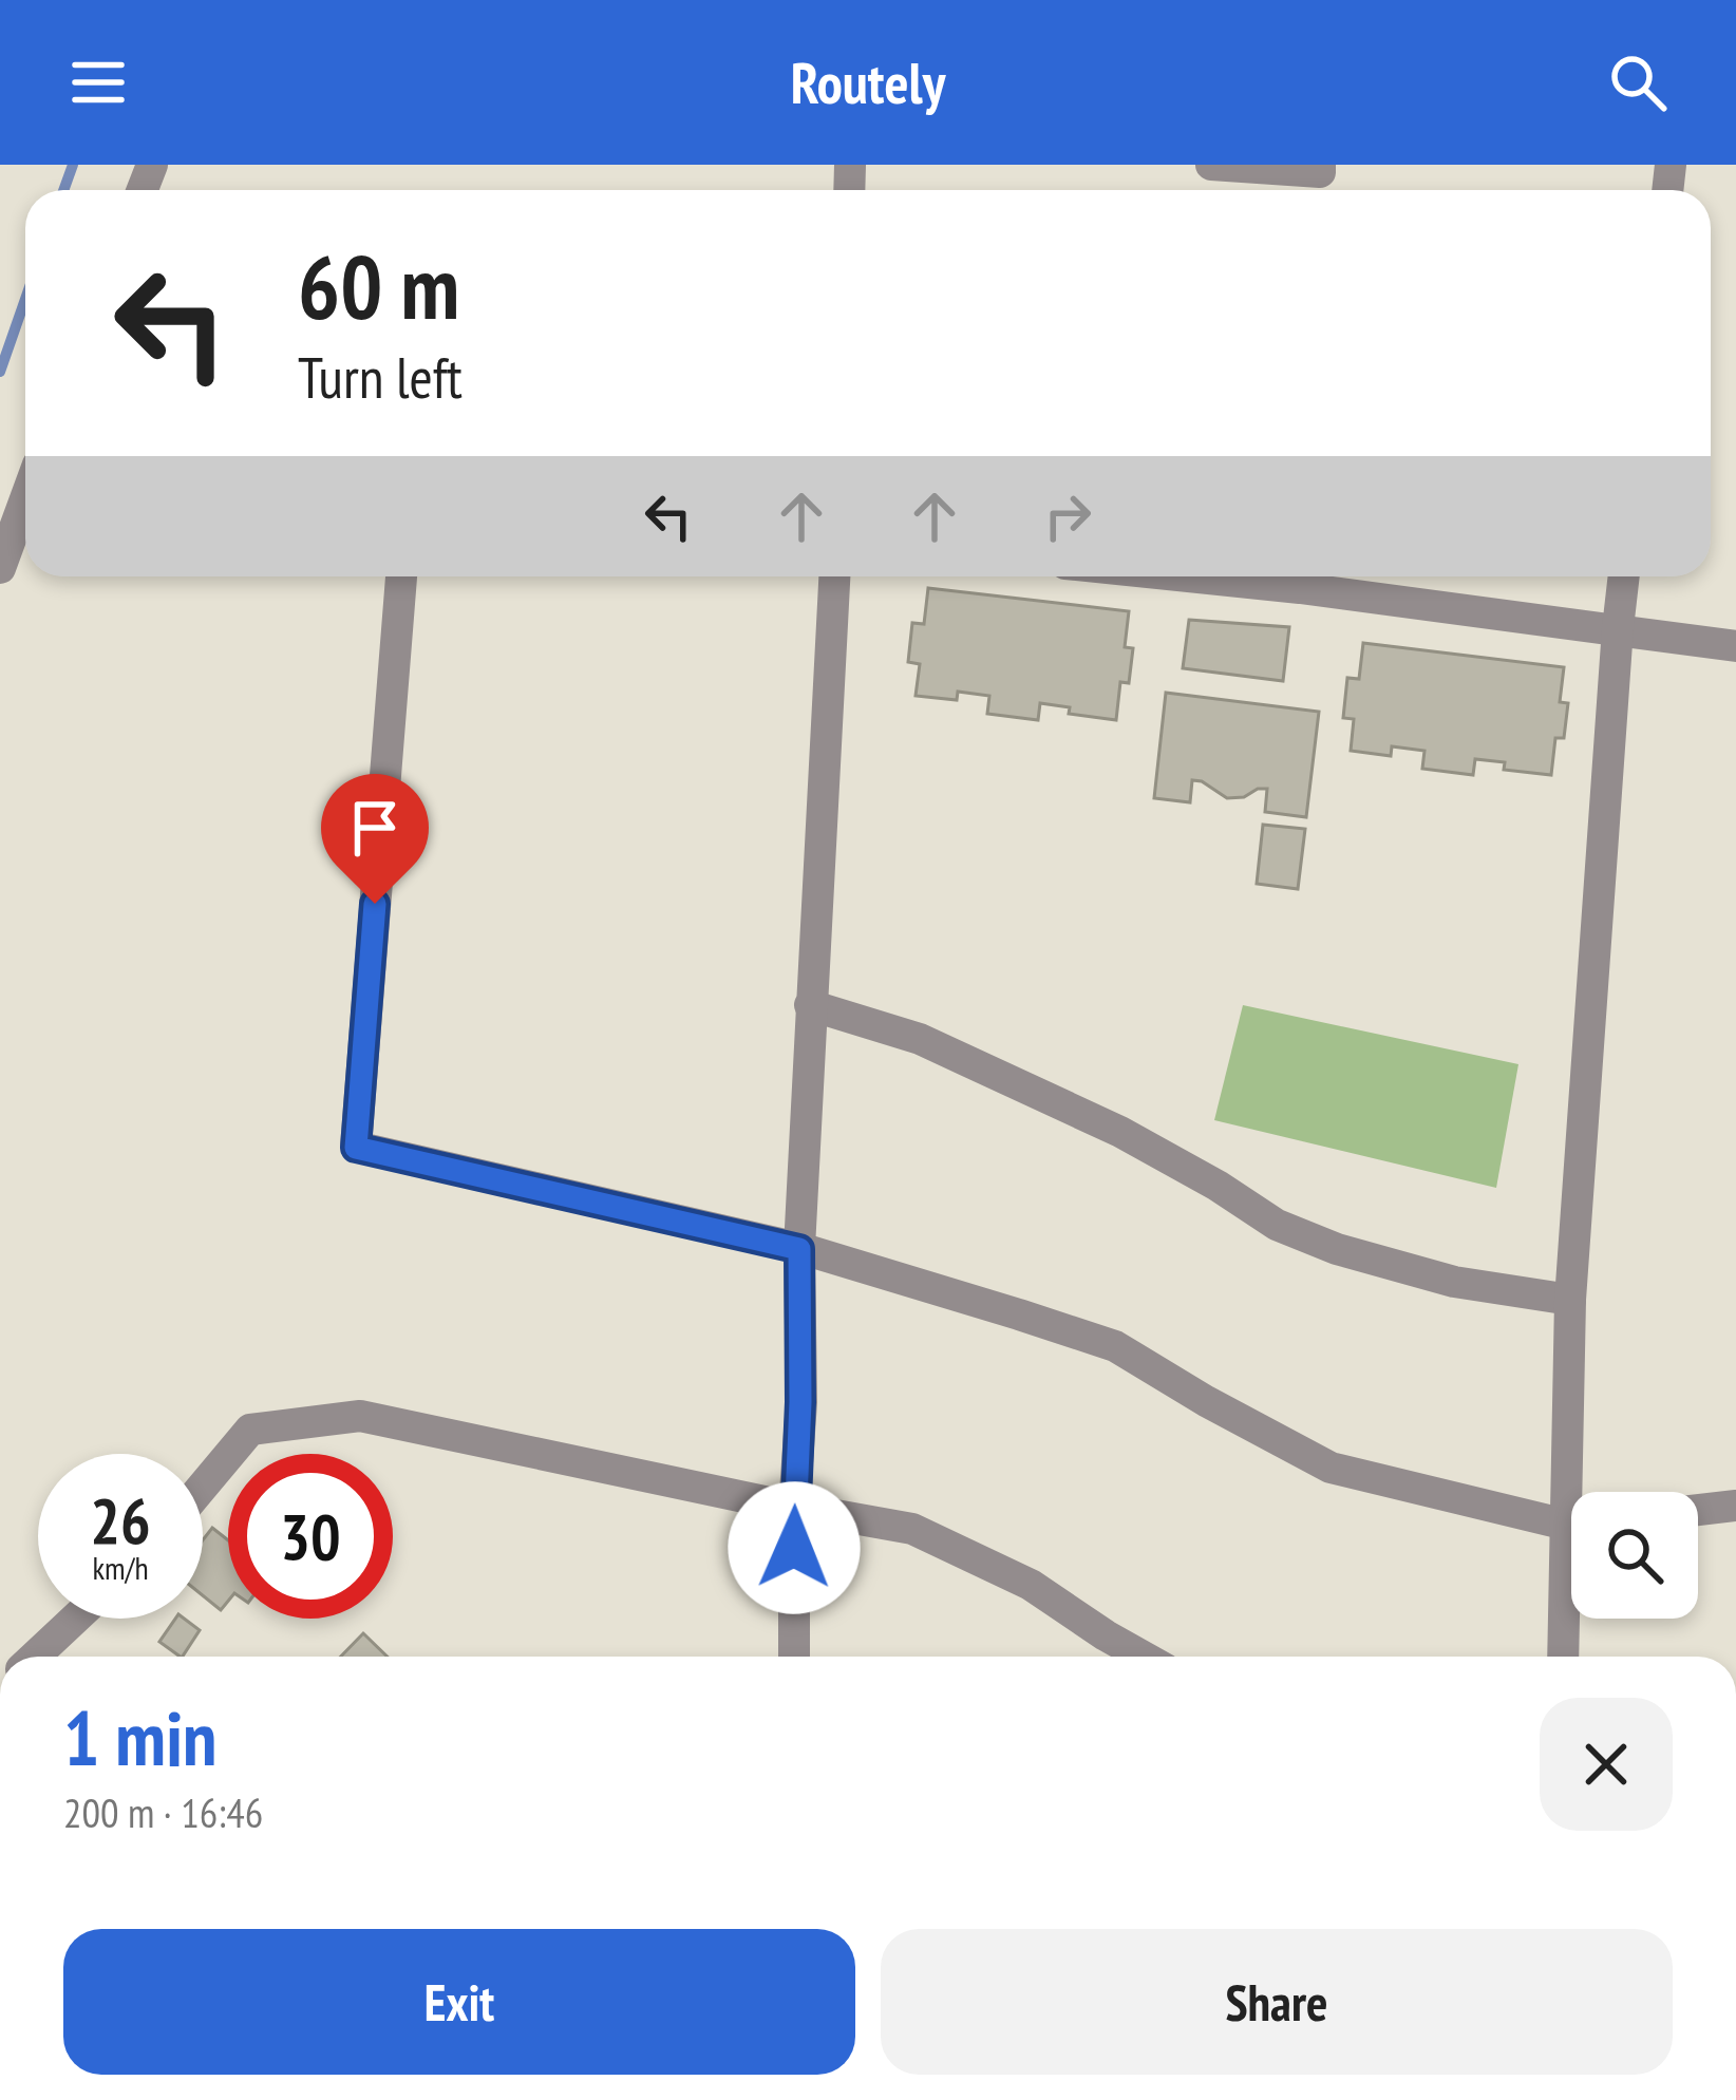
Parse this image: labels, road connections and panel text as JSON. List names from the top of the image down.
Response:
{
  "page": {
    "header": "Routely",
    "turn": ["60 m", "Turn left"],
    "speed": "26 km/h",
    "limit": "30",
    "heading": ["1 min", "200 m · 16:46"],
    "buttons": ["Exit", "Share"]
  }
}
